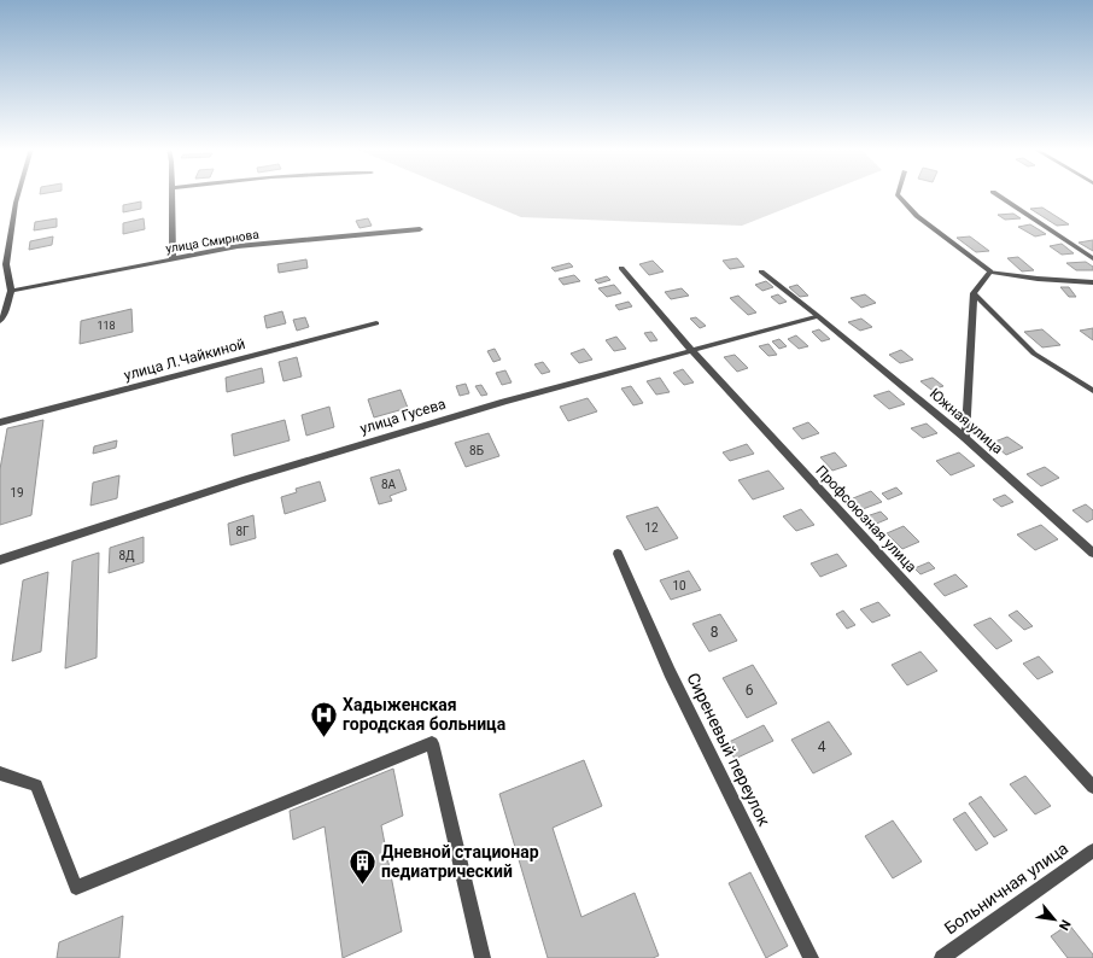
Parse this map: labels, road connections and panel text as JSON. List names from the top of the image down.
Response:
{
  "streets": {
    "street": [
      "улица Смирнова",
      "улица Л.Чайкиной",
      "улица Гусева",
      "Южная улица",
      "Профсоюзная улица",
      "Сиреневый переулок",
      "Больничная улица"
    ]
  },
  "crossings": [
    ["улица Гусева", "Южная улица"],
    ["улица Гусева", "Профсоюзная улица"]
  ],
  "places": {
    "hospital": ["Хадыженская городская больница"],
    "building": ["Дневной стационар педиатрический"]
  },
  "house_numbers": [
    "118",
    "8Б",
    "8А",
    "19",
    "12",
    "8Г",
    "8Д",
    "10",
    "8",
    "6",
    "4"
  ],
  "north": "bottom right"
}
